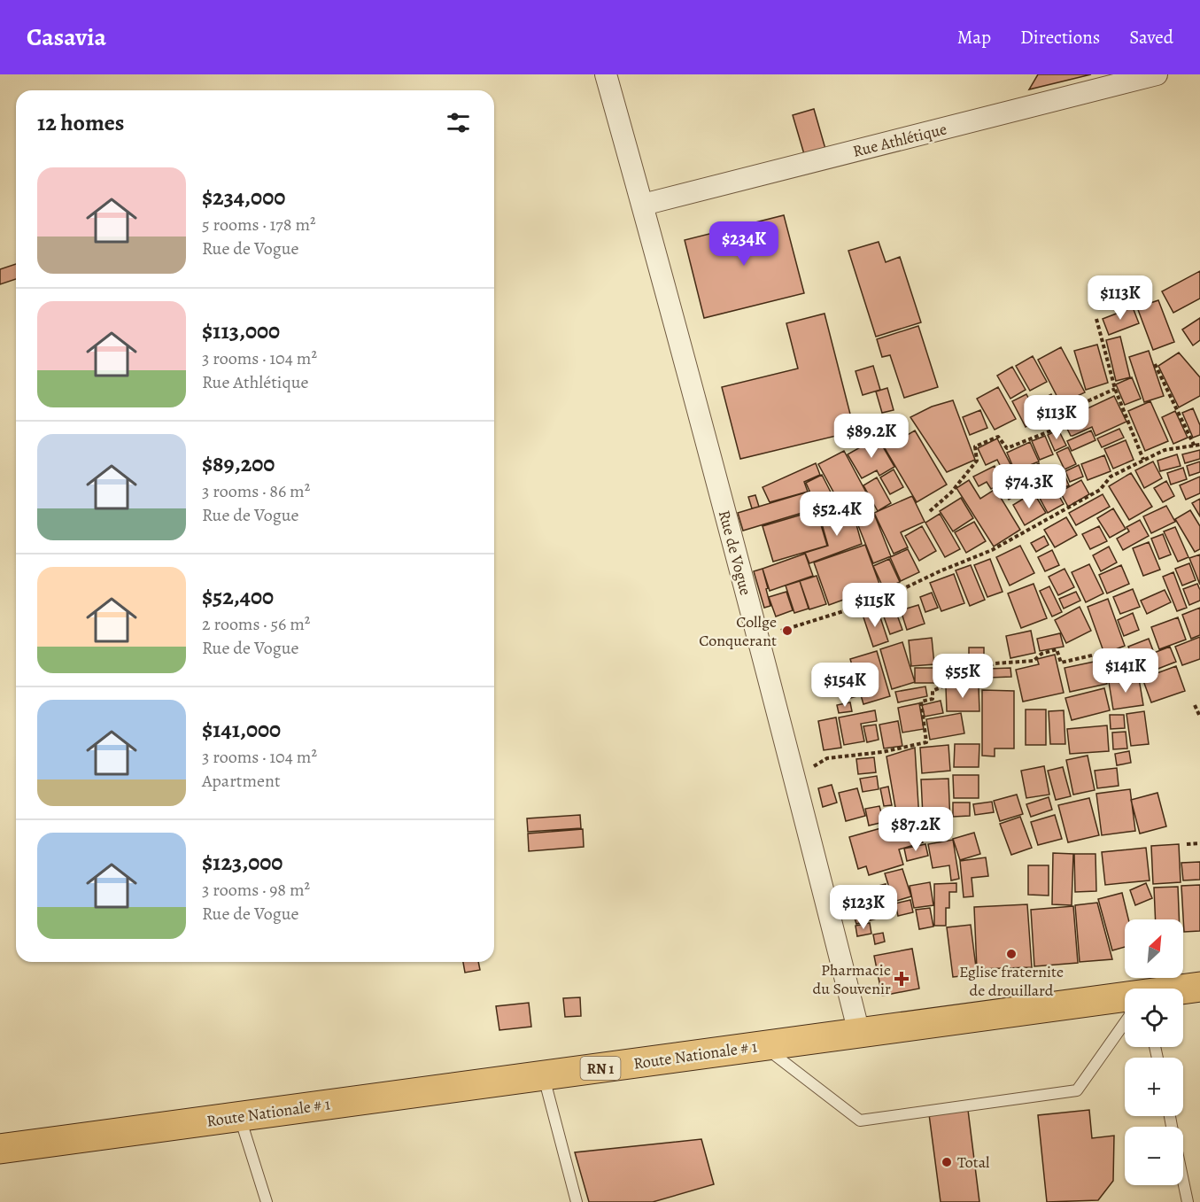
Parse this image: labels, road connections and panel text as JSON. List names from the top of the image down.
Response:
{
  "streets": {
    "main road": ["Route Nationale # 1", "RN 1"],
    "street": ["Rue Athlétique", "Rue de Vogue"]
  },
  "crossings": [
    ["Rue Athlétique", "Rue de Vogue"],
    ["Rue de Vogue", "Route Nationale # 1"]
  ],
  "places": {
    "other": ["Collge Conquerant", "Eglise fraternite de drouillard", "Total"],
    "health": ["Pharmacie du Souvenir"]
  },
  "north": "top right",
  "page": {
    "header": "Casavia",
    "nav": ["Map", "Directions", "Saved"],
    "heading": "12 homes",
    "list": [
      {
        "name": "$234,000",
        "note": "5 rooms · 178 m² · Rue de Vogue"
      },
      {
        "name": "$113,000",
        "note": "3 rooms · 104 m² · Rue Athlétique"
      },
      {
        "name": "$89,200",
        "note": "3 rooms · 86 m² · Rue de Vogue"
      },
      {
        "name": "$52,400",
        "note": "2 rooms · 56 m² · Rue de Vogue"
      },
      {
        "name": "$141,000",
        "note": "3 rooms · 104 m² · Apartment"
      },
      {
        "name": "$123,000",
        "note": "3 rooms · 98 m² · Rue de Vogue"
      }
    ],
    "price": [
      "$234K",
      "$113K",
      "$113K",
      "$89.2K",
      "$74.3K",
      "$52.4K",
      "$115K",
      "$141K",
      "$55K",
      "$154K",
      "$87.2K",
      "$123K"
    ],
    "map_buttons": ["+", "−"]
  }
}
